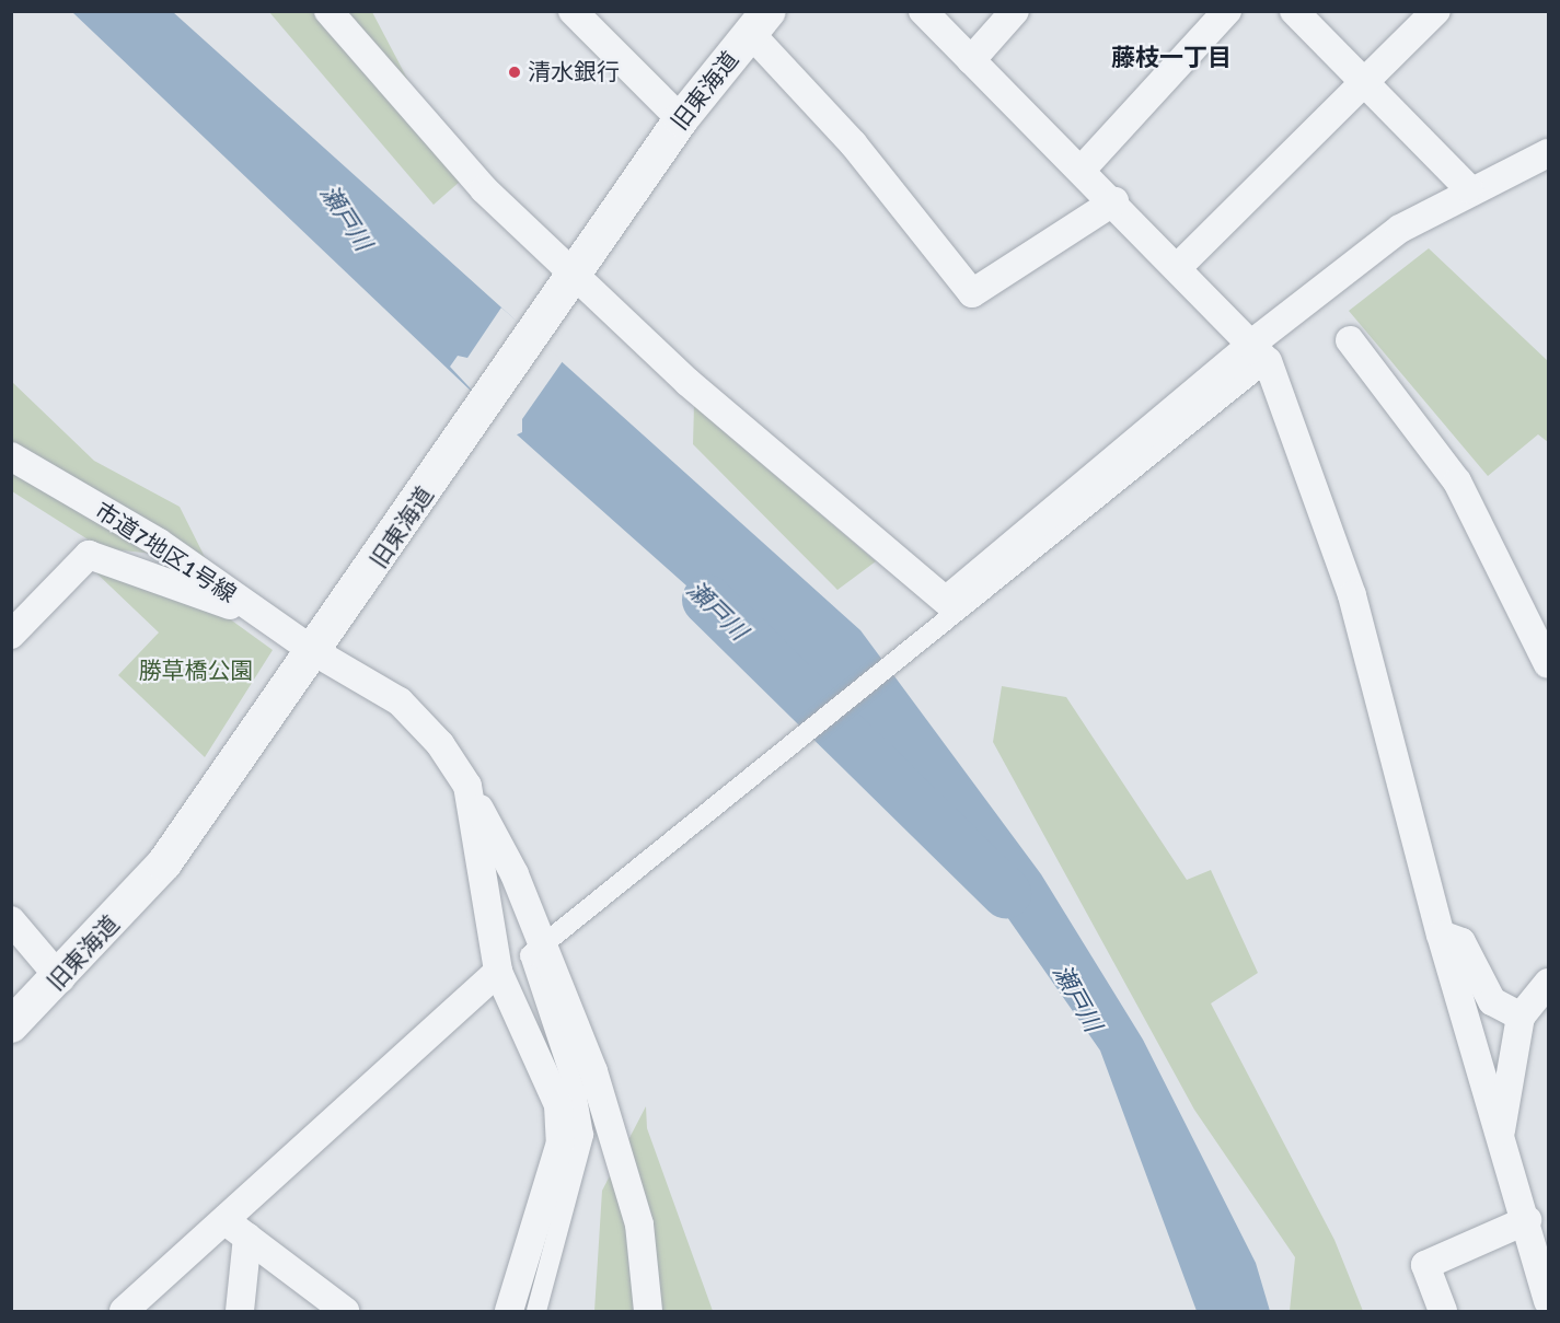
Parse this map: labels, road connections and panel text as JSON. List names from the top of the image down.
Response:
{
  "streets": {
    "street": ["旧東海道", "市道7地区1号線"]
  },
  "crossings": [
    ["旧東海道", "市道7地区1号線"]
  ],
  "districts": ["藤枝一丁目"],
  "water": ["瀬戸川"],
  "parks": ["勝草橋公園"],
  "places": ["清水銀行"]
}
